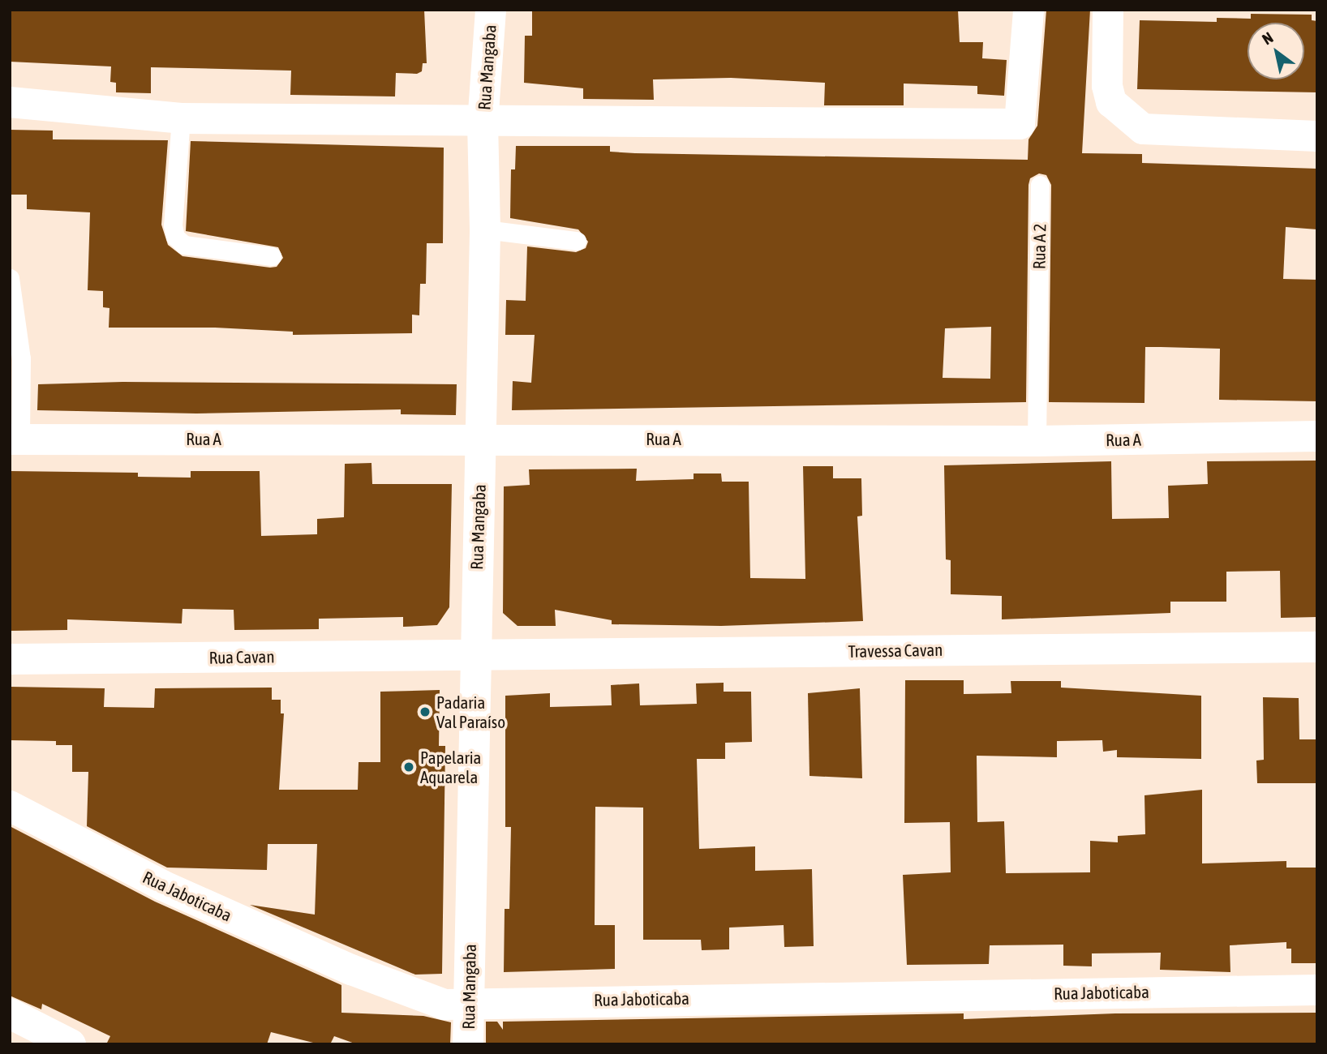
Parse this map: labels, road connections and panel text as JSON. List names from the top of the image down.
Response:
{
  "streets": {
    "street": [
      "Rua Mangaba",
      "Rua A",
      "Travessa Cavan",
      "Rua Cavan",
      "Rua Jaboticaba"
    ],
    "lane": ["Rua A 2"]
  },
  "crossings": [
    ["Rua Mangaba", "Rua A"],
    ["Rua Mangaba", "Travessa Cavan"],
    ["Rua Mangaba", "Rua Cavan"],
    ["Rua Mangaba", "Rua Jaboticaba"],
    ["Rua A 2", "Rua A"],
    ["Travessa Cavan", "Rua Cavan"]
  ],
  "places": ["Padaria Val Paraíso", "Papelaria Aquarela"],
  "north": "top left"
}
